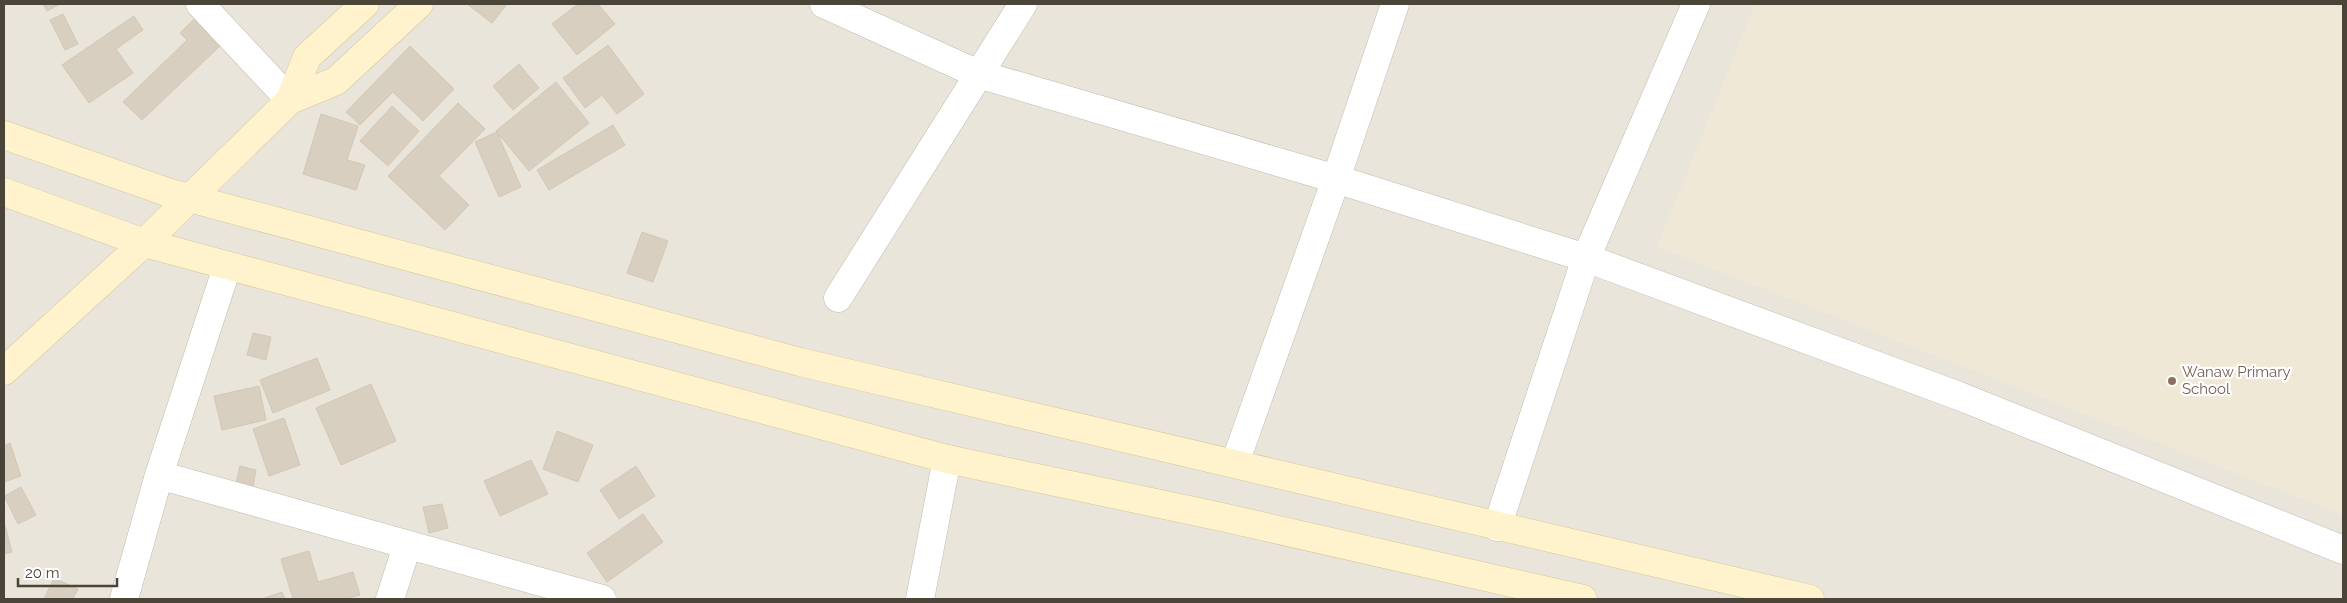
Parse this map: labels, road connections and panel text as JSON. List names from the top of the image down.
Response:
{
  "places": ["Wanaw Primary School"],
  "scale_bar": "20 m"
}
